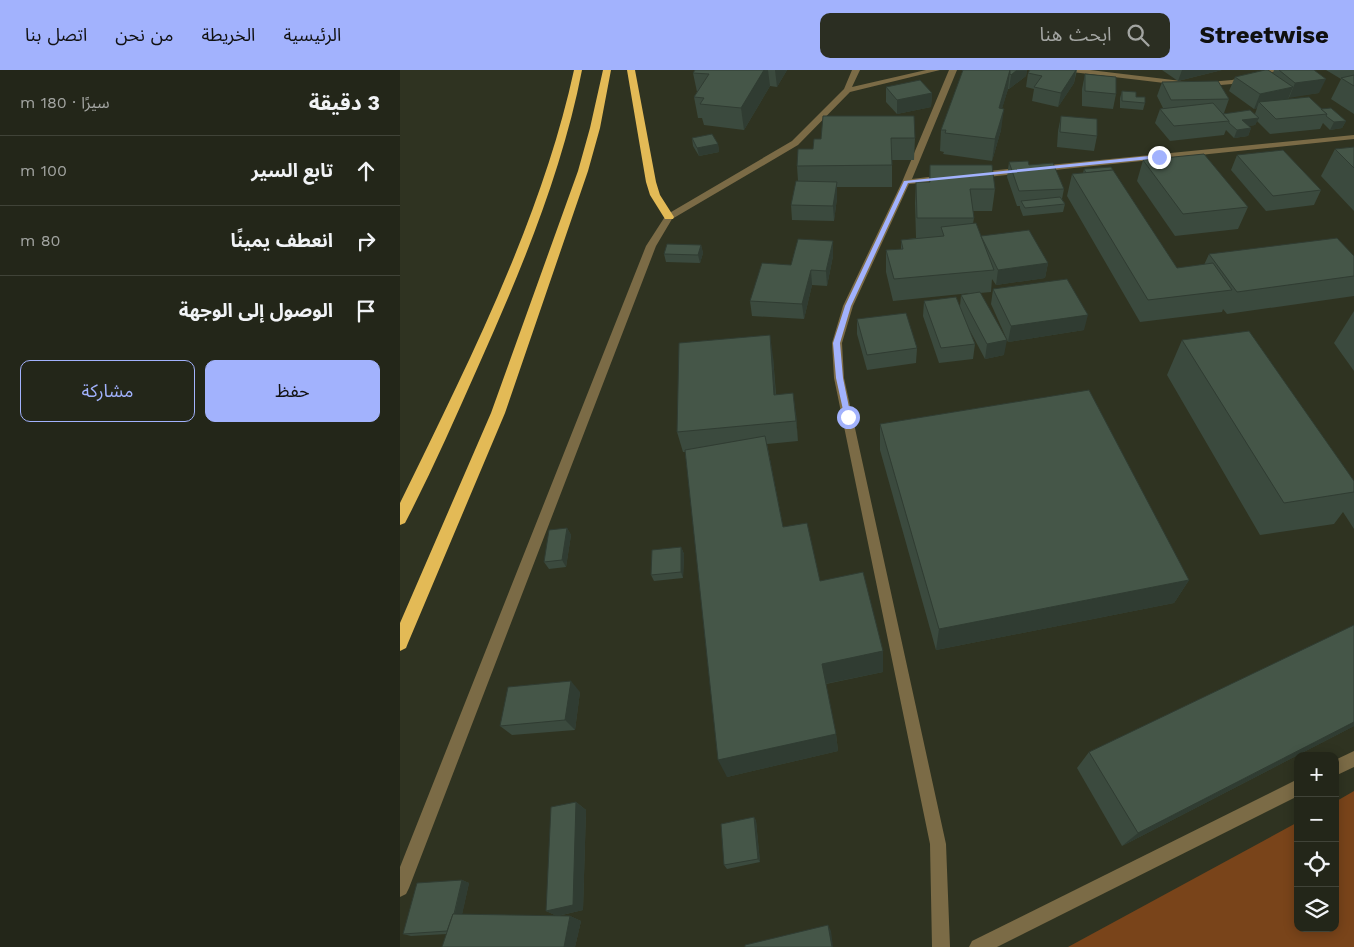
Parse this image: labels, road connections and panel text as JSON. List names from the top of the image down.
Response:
{
  "page": {
    "header": "Streetwise",
    "search": "ابحث هنا",
    "nav": [
      "الرئيسية",
      "الخريطة",
      "من نحن",
      "اتصل بنا"
    ],
    "heading": ["3 دقيقة", "سيرًا · 180 m"],
    "list": [
      ["تابع السير", "100 m"],
      ["انعطف يمينًا", "80 m"],
      "الوصول إلى الوجهة"
    ],
    "buttons": ["حفظ", "مشاركة"],
    "map_buttons": ["+", "−"]
  }
}
